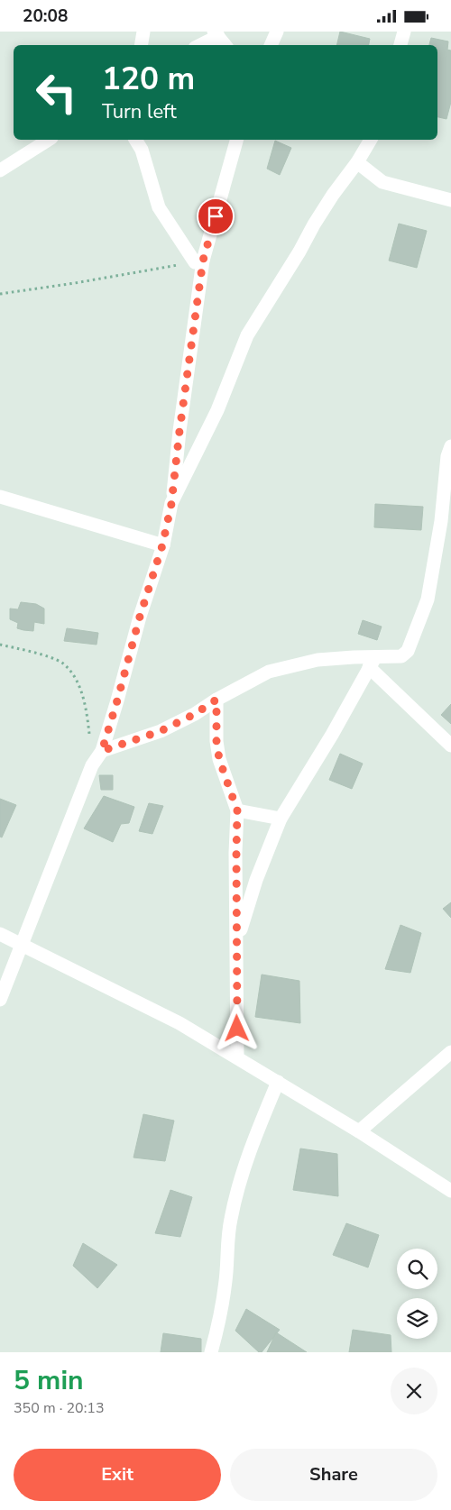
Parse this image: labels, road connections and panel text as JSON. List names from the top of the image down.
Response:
{
  "page": {
    "status": "20:08",
    "turn": ["120 m", "Turn left"],
    "heading": ["5 min", "350 m · 20:13"],
    "buttons": ["Exit", "Share"]
  }
}
